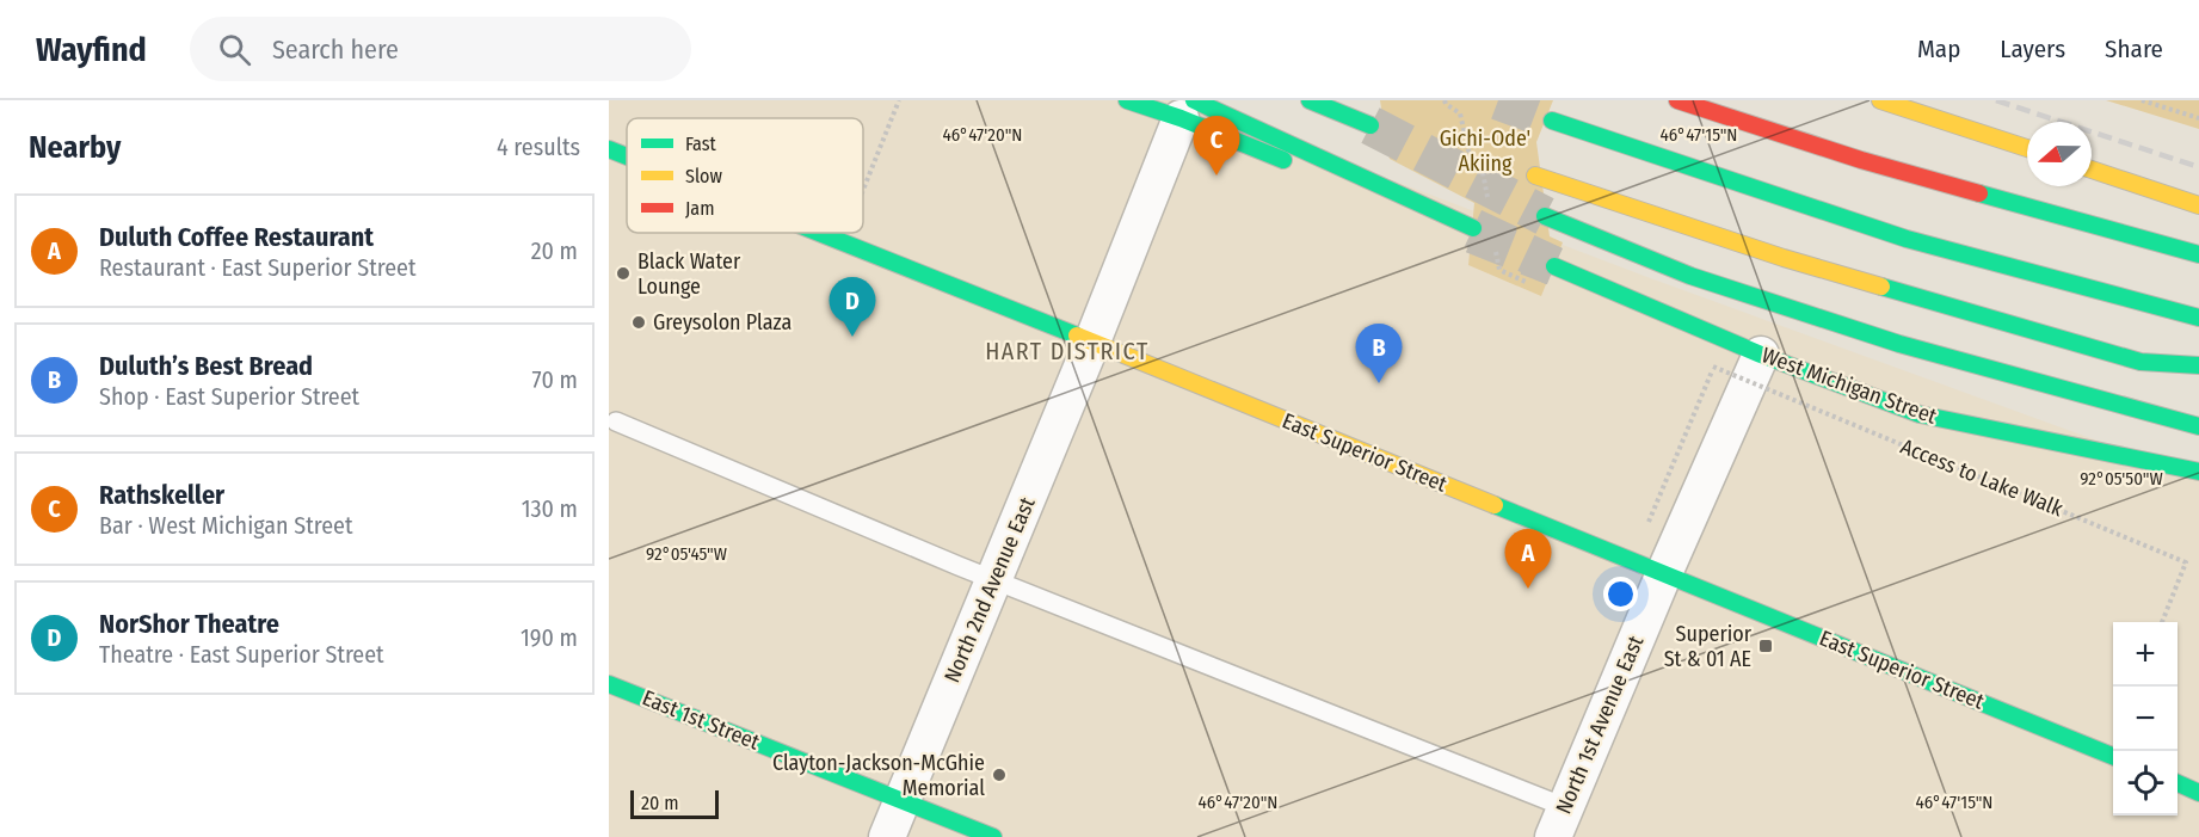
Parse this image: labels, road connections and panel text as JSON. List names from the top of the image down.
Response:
{
  "streets": {
    "main road": ["West Michigan Street", "East Superior Street", "East 1st Street"],
    "street": ["North 2nd Avenue East", "North 1st Avenue East"],
    "path": ["Access to Lake Walk"]
  },
  "crossings": [
    ["West Michigan Street", "North 1st Avenue East"],
    ["East Superior Street", "North 2nd Avenue East"],
    ["East Superior Street", "North 1st Avenue East"],
    ["North 2nd Avenue East", "East 1st Street"]
  ],
  "districts": ["HART DISTRICT"],
  "parks": ["Gichi-Ode' Akiing"],
  "places": {
    "other": ["Black Water Lounge", "Greysolon Plaza", "Clayton-Jackson-McGhie Memorial"],
    "transit": ["Superior St & 01 AE"]
  },
  "legend": ["Fast", "Slow", "Jam"],
  "scale_bar": "20 m",
  "north": "left",
  "page": {
    "header": "Wayfind",
    "search": "Search here",
    "nav": ["Map", "Layers", "Share"],
    "heading": ["Nearby", "4 results"],
    "pins": [
      "C",
      "D",
      "B",
      "A"
    ],
    "list": [
      {
        "mark": "A",
        "name": "Duluth Coffee Restaurant",
        "note": "Restaurant · East Superior Street",
        "value": "20 m"
      },
      {
        "mark": "B",
        "name": "Duluth’s Best Bread",
        "note": "Shop · East Superior Street",
        "value": "70 m"
      },
      {
        "mark": "C",
        "name": "Rathskeller",
        "note": "Bar · West Michigan Street",
        "value": "130 m"
      },
      {
        "mark": "D",
        "name": "NorShor Theatre",
        "note": "Theatre · East Superior Street",
        "value": "190 m"
      }
    ],
    "map_buttons": ["+", "−"],
    "scale": "20 m"
  },
  "coordinates": [
    "46°47'20\"N",
    "46°47'15\"N",
    "92°05'50\"W",
    "92°05'45\"W"
  ]
}
